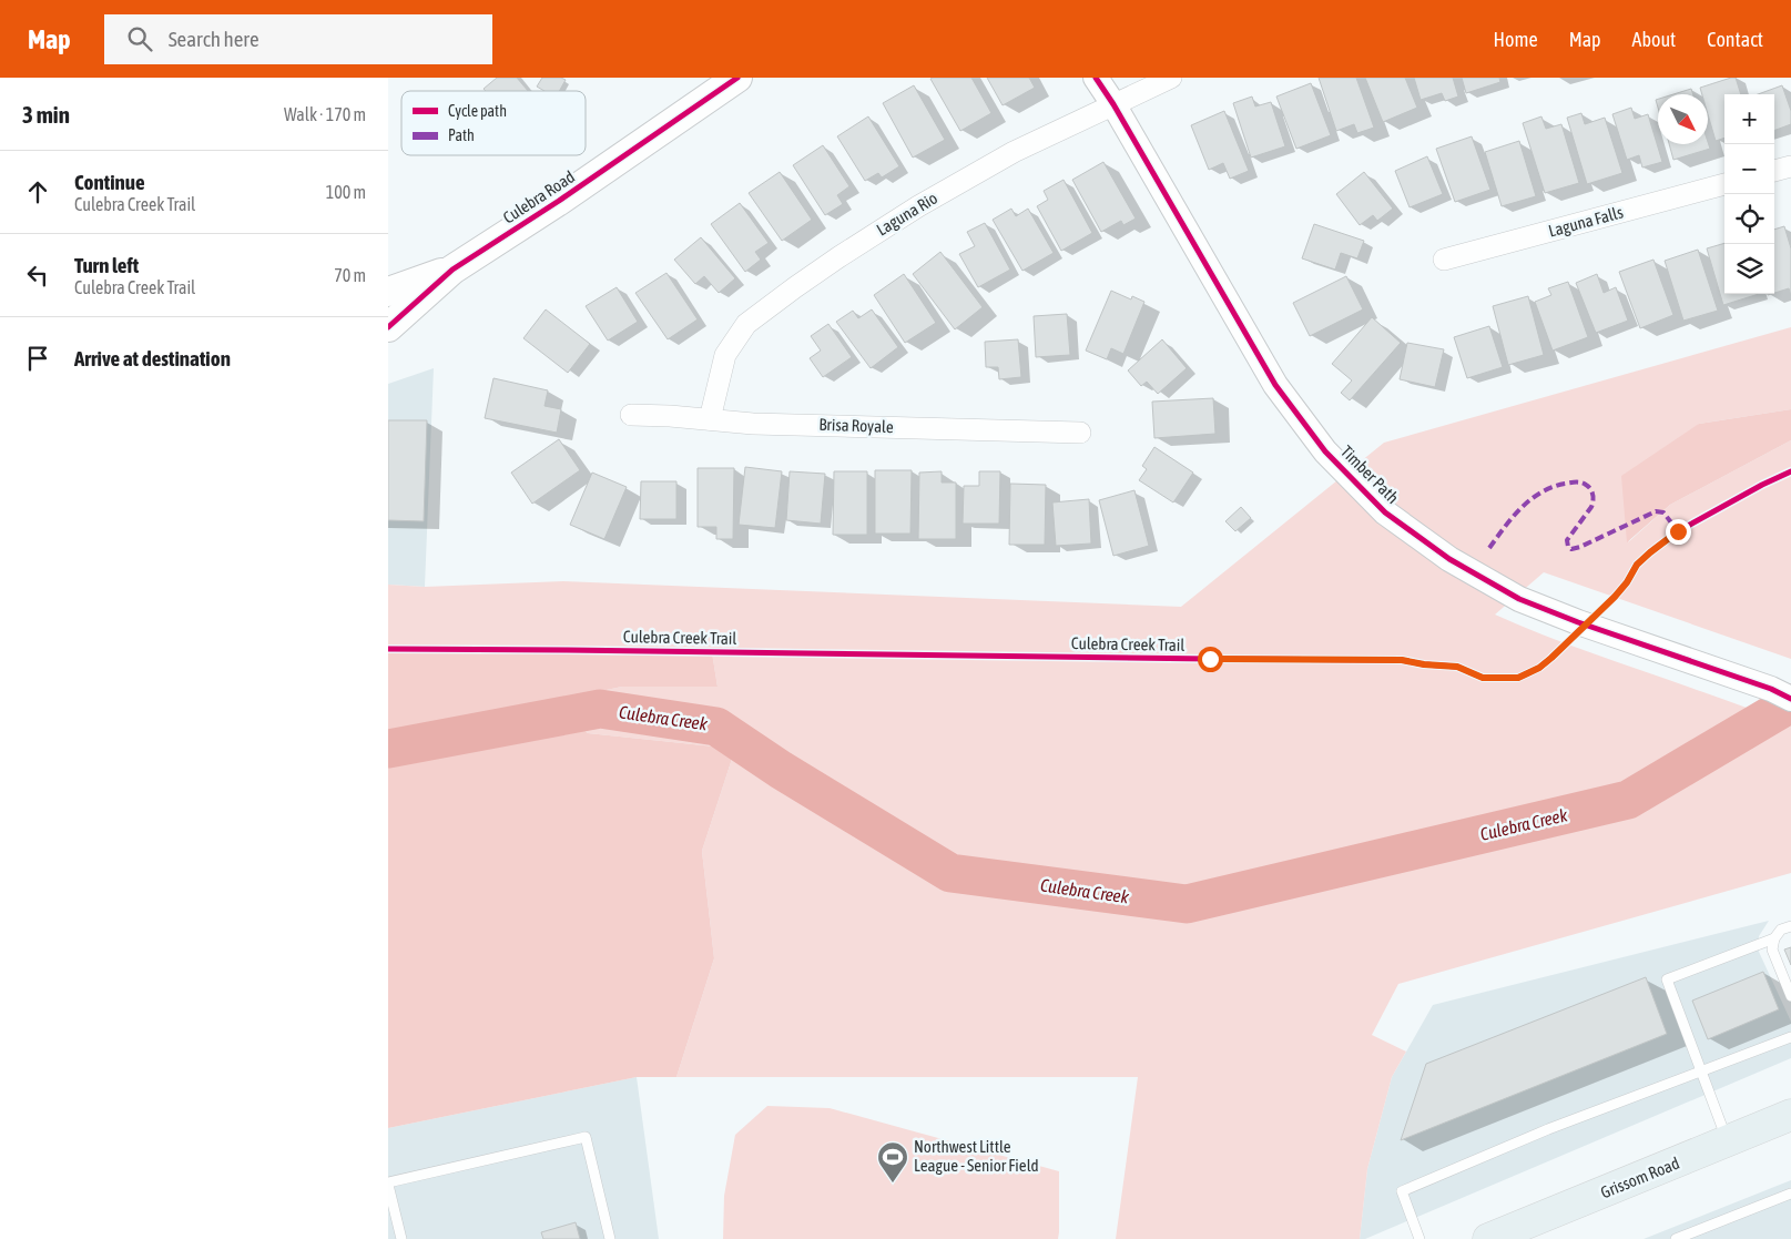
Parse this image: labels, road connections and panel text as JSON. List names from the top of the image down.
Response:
{
  "streets": {
    "main road": ["Culebra Road", "Grissom Road"],
    "street": [
      "Laguna Rio",
      "Laguna Falls",
      "Brisa Royale",
      "Timber Path"
    ],
    "cycle path": ["Culebra Creek Trail"]
  },
  "crossings": [
    ["Laguna Rio", "Brisa Royale"],
    ["Laguna Rio", "Timber Path"]
  ],
  "water": ["Culebra Creek"],
  "places": {
    "sports": ["Northwest Little League - Senior Field"]
  },
  "legend": ["Cycle path", "Path"],
  "north": "bottom right",
  "page": {
    "header": "Map",
    "search": "Search here",
    "nav": [
      "Home",
      "Map",
      "About",
      "Contact"
    ],
    "heading": ["3 min", "Walk · 170 m"],
    "map_buttons": ["+", "−"],
    "list": [
      ["Continue", "Culebra Creek Trail", "100 m"],
      ["Turn left", "Culebra Creek Trail", "70 m"],
      "Arrive at destination"
    ]
  }
}
